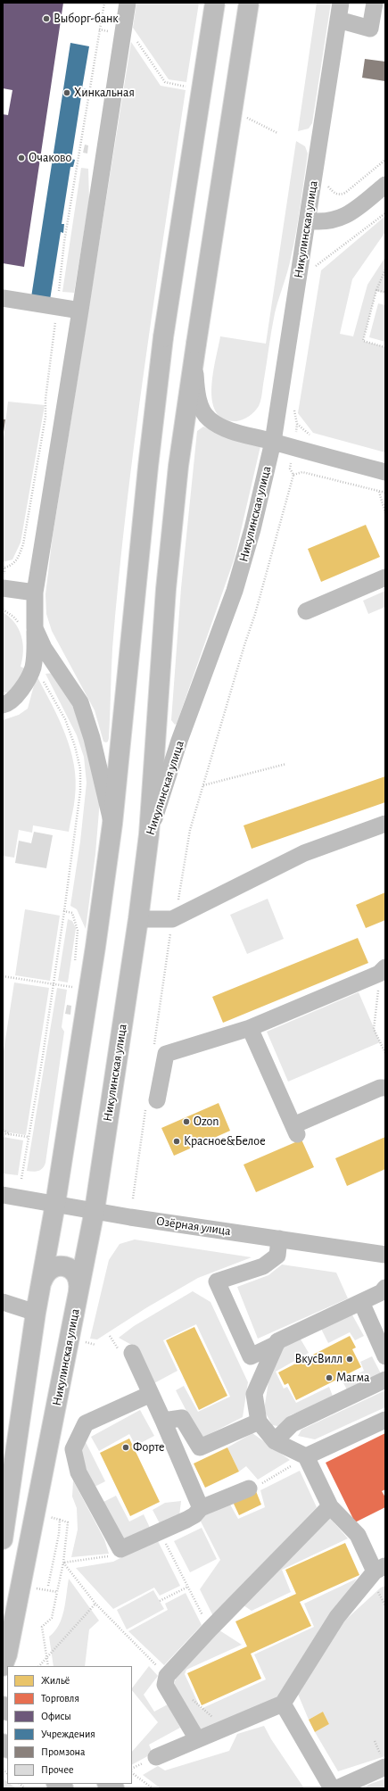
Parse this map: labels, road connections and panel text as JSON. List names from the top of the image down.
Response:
{
  "streets": {
    "main road": ["Никулинская улица"],
    "street": ["Озёрная улица"]
  },
  "crossings": [
    ["Никулинская улица", "Озёрная улица"]
  ],
  "places": [
    "Выборг-банк",
    "Хинкальная",
    "Очаково",
    "Ozon",
    "Красное&Белое",
    "ВкусВилл",
    "Магма",
    "Форте"
  ],
  "legend": [
    "Жильё",
    "Торговля",
    "Офисы",
    "Учреждения",
    "Промзона",
    "Прочее"
  ]
}
